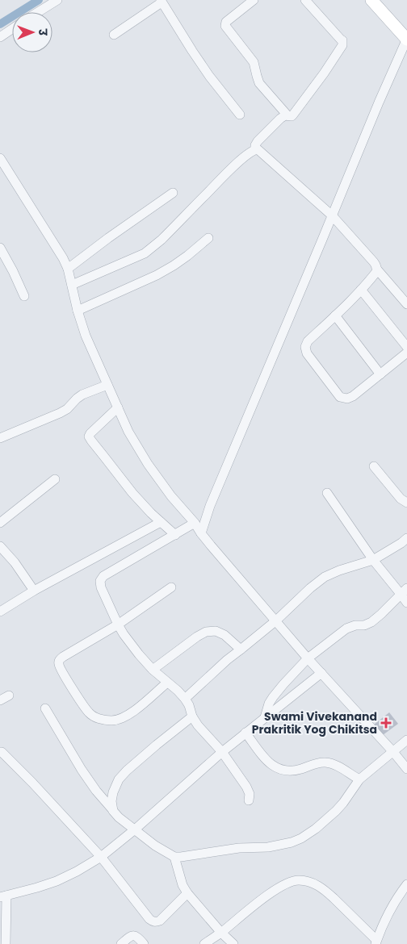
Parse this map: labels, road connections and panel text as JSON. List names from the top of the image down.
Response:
{
  "places": {
    "health": ["Swami Vivekanand Prakritik Yog Chikitsa"]
  },
  "north": "right"
}
